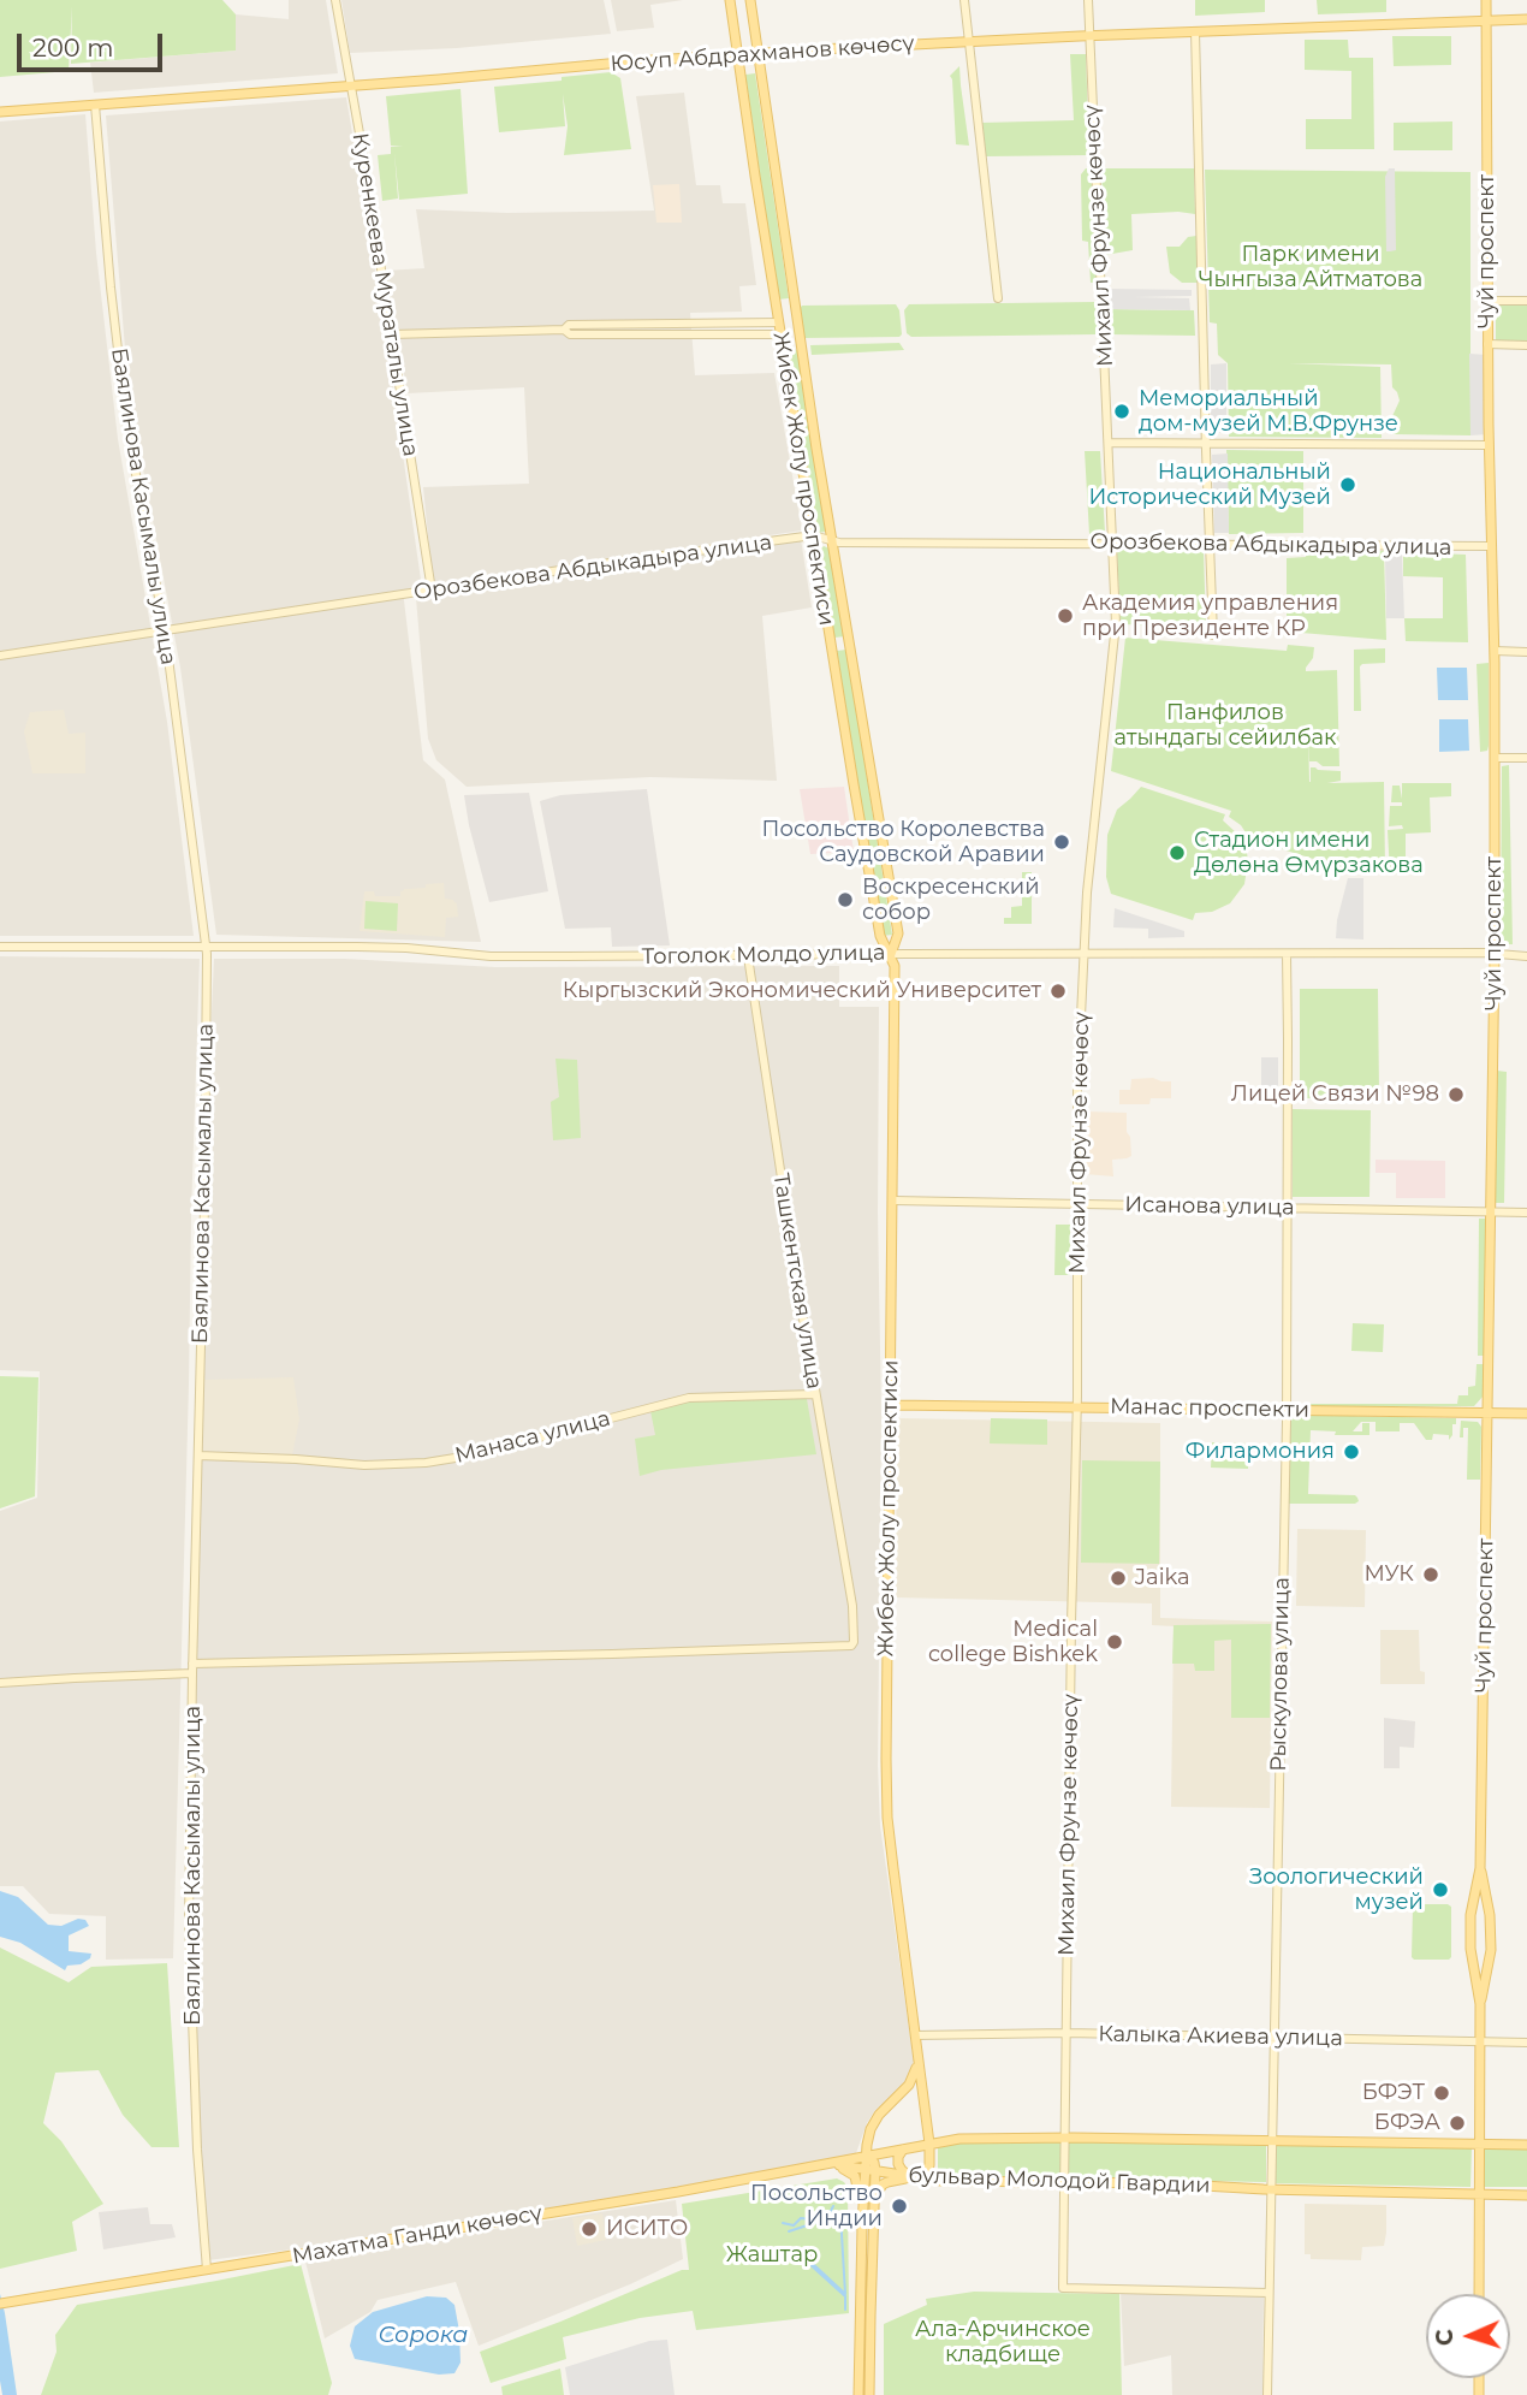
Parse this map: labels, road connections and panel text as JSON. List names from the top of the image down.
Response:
{
  "streets": {
    "main road": [
      "Юсуп Абдрахманов көчөсү",
      "Чуй проспект",
      "Жибек Жолу проспектиси",
      "Манас проспекти",
      "бульвар Молодой Гвардии",
      "Махатма Ганди көчөсү"
    ],
    "street": [
      "Михаил Фрунзе көчөсү",
      "Куренкеева Мураталы улица",
      "Баялинова Касымалы улица",
      "Орозбекова Абдыкадыра улица",
      "Тоголок Молдо улица",
      "Исанова улица",
      "Ташкентская улица",
      "Манаса улица",
      "Рыскулова улица",
      "Калыка Акиева улица"
    ]
  },
  "crossings": [
    ["Юсуп Абдрахманов көчөсү", "Михаил Фрунзе көчөсү"],
    ["Юсуп Абдрахманов көчөсү", "Чуй проспект"],
    ["Юсуп Абдрахманов көчөсү", "Куренкеева Мураталы улица"],
    ["Юсуп Абдрахманов көчөсү", "Жибек Жолу проспектиси"],
    ["Юсуп Абдрахманов көчөсү", "Баялинова Касымалы улица"],
    ["Михаил Фрунзе көчөсү", "Орозбекова Абдыкадыра улица"],
    ["Михаил Фрунзе көчөсү", "Тоголок Молдо улица"],
    ["Михаил Фрунзе көчөсү", "Исанова улица"],
    ["Михаил Фрунзе көчөсү", "Манас проспекти"],
    ["Михаил Фрунзе көчөсү", "Рыскулова улица"],
    ["Михаил Фрунзе көчөсү", "Калыка Акиева улица"],
    ["Михаил Фрунзе көчөсү", "бульвар Молодой Гвардии"],
    ["Чуй проспект", "Орозбекова Абдыкадыра улица"],
    ["Чуй проспект", "Тоголок Молдо улица"],
    ["Чуй проспект", "Исанова улица"],
    ["Чуй проспект", "Манас проспекти"],
    ["Чуй проспект", "Калыка Акиева улица"],
    ["Чуй проспект", "бульвар Молодой Гвардии"],
    ["Куренкеева Мураталы улица", "Орозбекова Абдыкадыра улица"],
    ["Жибек Жолу проспектиси", "Орозбекова Абдыкадыра улица"],
    ["Жибек Жолу проспектиси", "Тоголок Молдо улица"],
    ["Жибек Жолу проспектиси", "Исанова улица"],
    ["Жибек Жолу проспектиси", "Манас проспекти"],
    ["Жибек Жолу проспектиси", "Калыка Акиева улица"],
    ["Жибек Жолу проспектиси", "бульвар Молодой Гвардии"],
    ["Баялинова Касымалы улица", "Орозбекова Абдыкадыра улица"],
    ["Баялинова Касымалы улица", "Тоголок Молдо улица"],
    ["Баялинова Касымалы улица", "Ташкентская улица"],
    ["Баялинова Касымалы улица", "Манаса улица"],
    ["Баялинова Касымалы улица", "Махатма Ганди көчөсү"],
    ["Тоголок Молдо улица", "Ташкентская улица"],
    ["Тоголок Молдо улица", "Рыскулова улица"],
    ["Исанова улица", "Рыскулова улица"],
    ["Ташкентская улица", "Манаса улица"],
    ["Манас проспекти", "Рыскулова улица"],
    ["Рыскулова улица", "Калыка Акиева улица"],
    ["Рыскулова улица", "бульвар Молодой Гвардии"],
    ["бульвар Молодой Гвардии", "Махатма Ганди көчөсү"]
  ],
  "water": ["Сорока"],
  "parks": [
    "Парк имени Чынгыза Айтматова",
    "Панфилов атындагы сейилбак",
    "Жаштар",
    "Ала-Арчинское кладбище"
  ],
  "places": [
    "Мемориальный дом-музей М.В.Фрунзе",
    "Национальный Исторический Музей",
    "Академия управления при Президенте КР",
    "Посольство Королевства Саудовской Аравии",
    "Стадион имени Дөлөна Өмүрзакова",
    "Воскресенский собор",
    "Кыргызский Экономический Университет",
    "Лицей Связи №98",
    "Филармония",
    "МУК",
    "Jaika",
    "Medical college Bishkek",
    "Зоологический музей",
    "БФЭТ",
    "БФЭА",
    "Посольство Индии",
    "ИСИТО"
  ],
  "scale_bar": "200 m",
  "north": "left"
}
